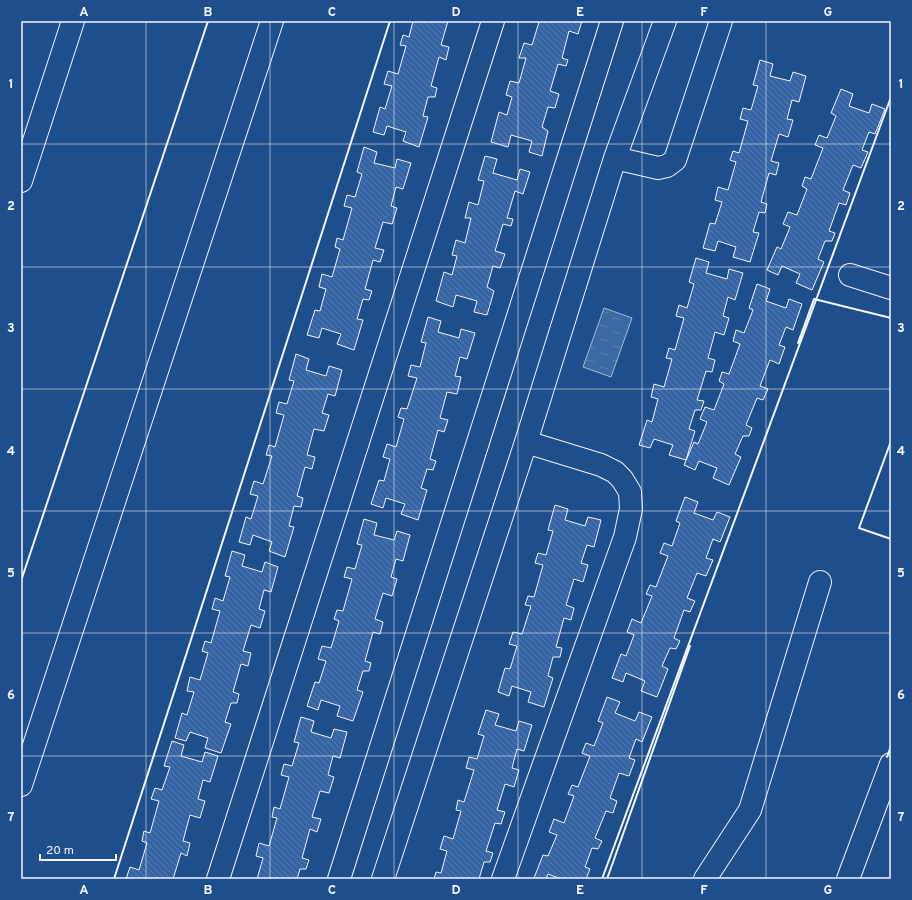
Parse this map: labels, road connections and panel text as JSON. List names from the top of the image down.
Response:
{
  "scale_bar": "20 m",
  "grid": {
    "columns": [
      "A",
      "B",
      "C",
      "D",
      "E",
      "F",
      "G"
    ],
    "rows": [
      "1",
      "2",
      "3",
      "4",
      "5",
      "6",
      "7"
    ]
  }
}
